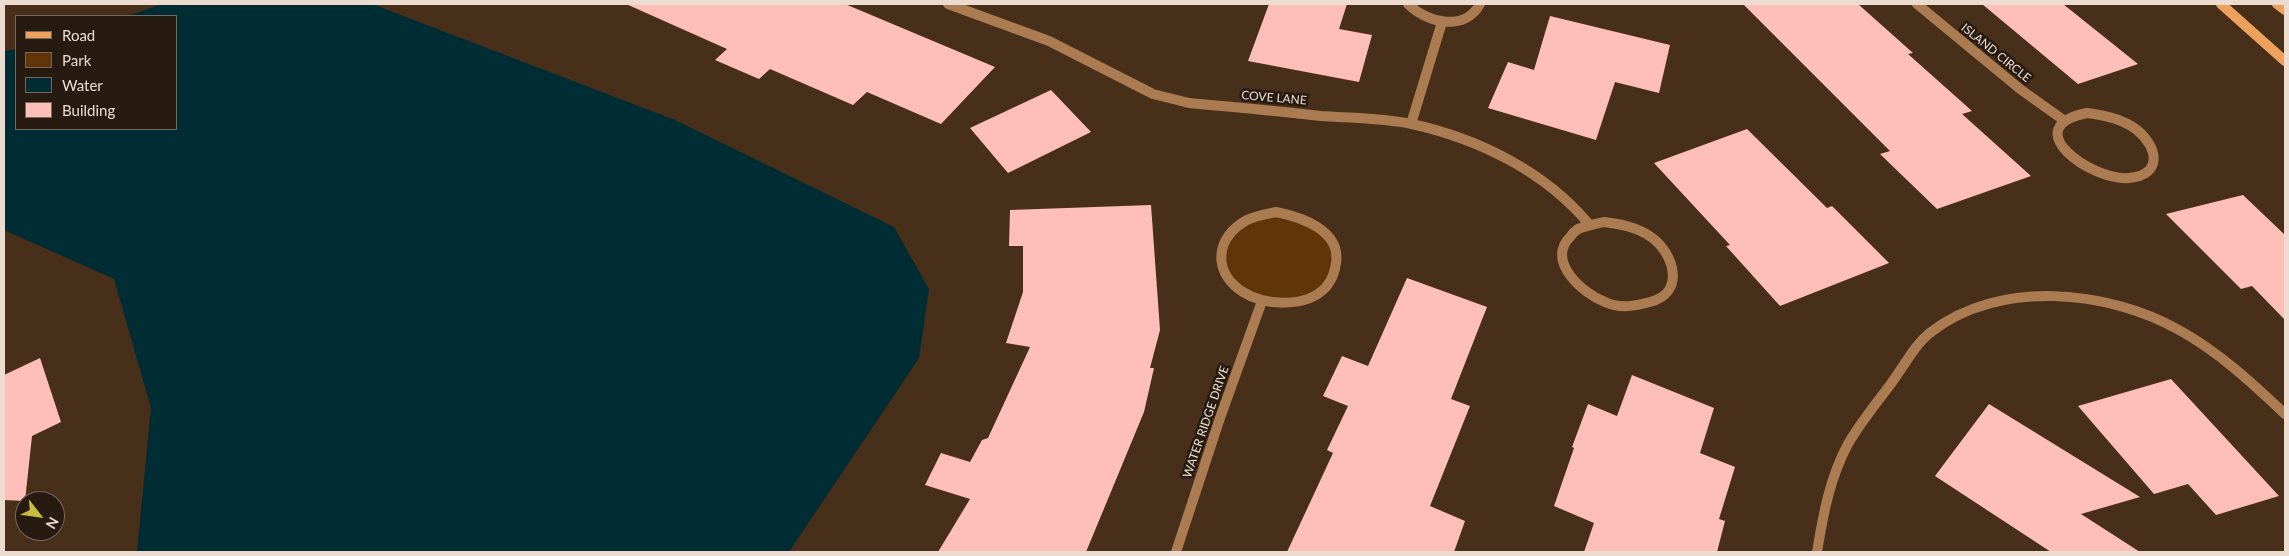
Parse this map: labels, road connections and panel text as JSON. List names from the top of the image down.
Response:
{
  "streets": {
    "street": ["ISLAND CIRCLE", "COVE LANE", "WATER RIDGE DRIVE"]
  },
  "legend": [
    "Road",
    "Park",
    "Water",
    "Building"
  ],
  "north": "bottom right"
}
